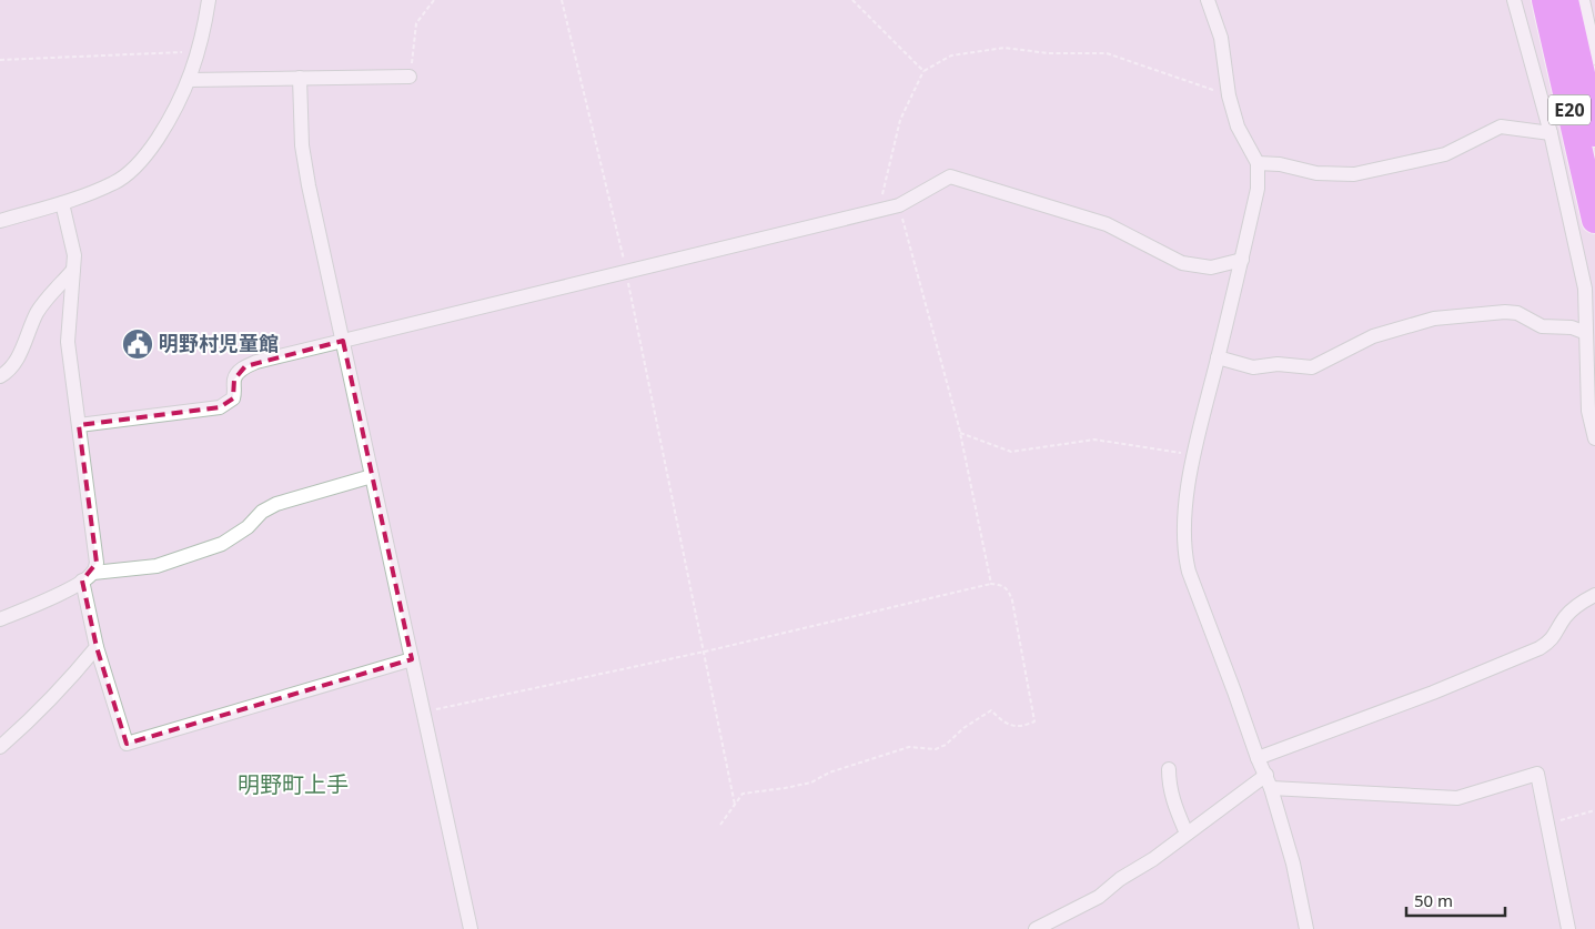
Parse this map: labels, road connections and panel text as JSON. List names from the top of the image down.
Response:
{
  "streets": {
    "highway": ["E20"]
  },
  "districts": ["明野町上手"],
  "places": {
    "public building": ["明野村児童館"]
  },
  "scale_bar": "50 m"
}
